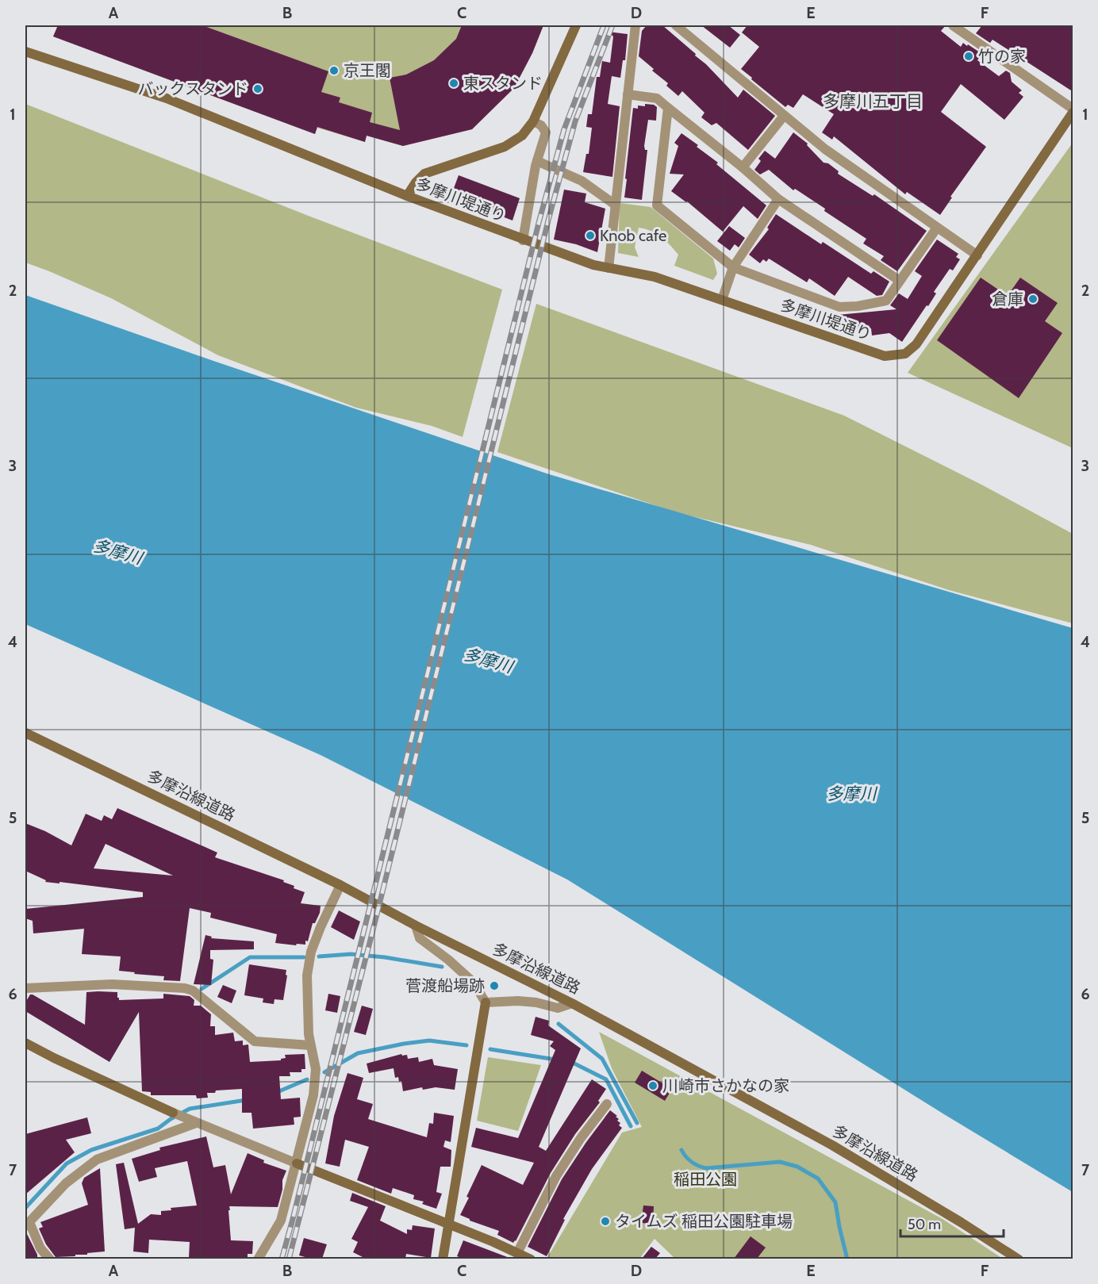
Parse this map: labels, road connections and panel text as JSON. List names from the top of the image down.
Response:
{
  "streets": {
    "street": ["多摩川堤通り", "多摩沿線道路"]
  },
  "districts": ["多摩川五丁目"],
  "water": ["多摩川"],
  "parks": ["稲田公園"],
  "places": [
    "竹の家",
    "京王閣",
    "東スタンド",
    "バックスタンド",
    "Knob cafe",
    "倉庫",
    "菅渡船場跡",
    "川崎市さかなの家",
    "タイムズ 稲田公園駐車場"
  ],
  "scale_bar": "50 m",
  "grid": {
    "columns": [
      "A",
      "B",
      "C",
      "D",
      "E",
      "F"
    ],
    "rows": [
      "1",
      "2",
      "3",
      "4",
      "5",
      "6",
      "7"
    ]
  }
}
